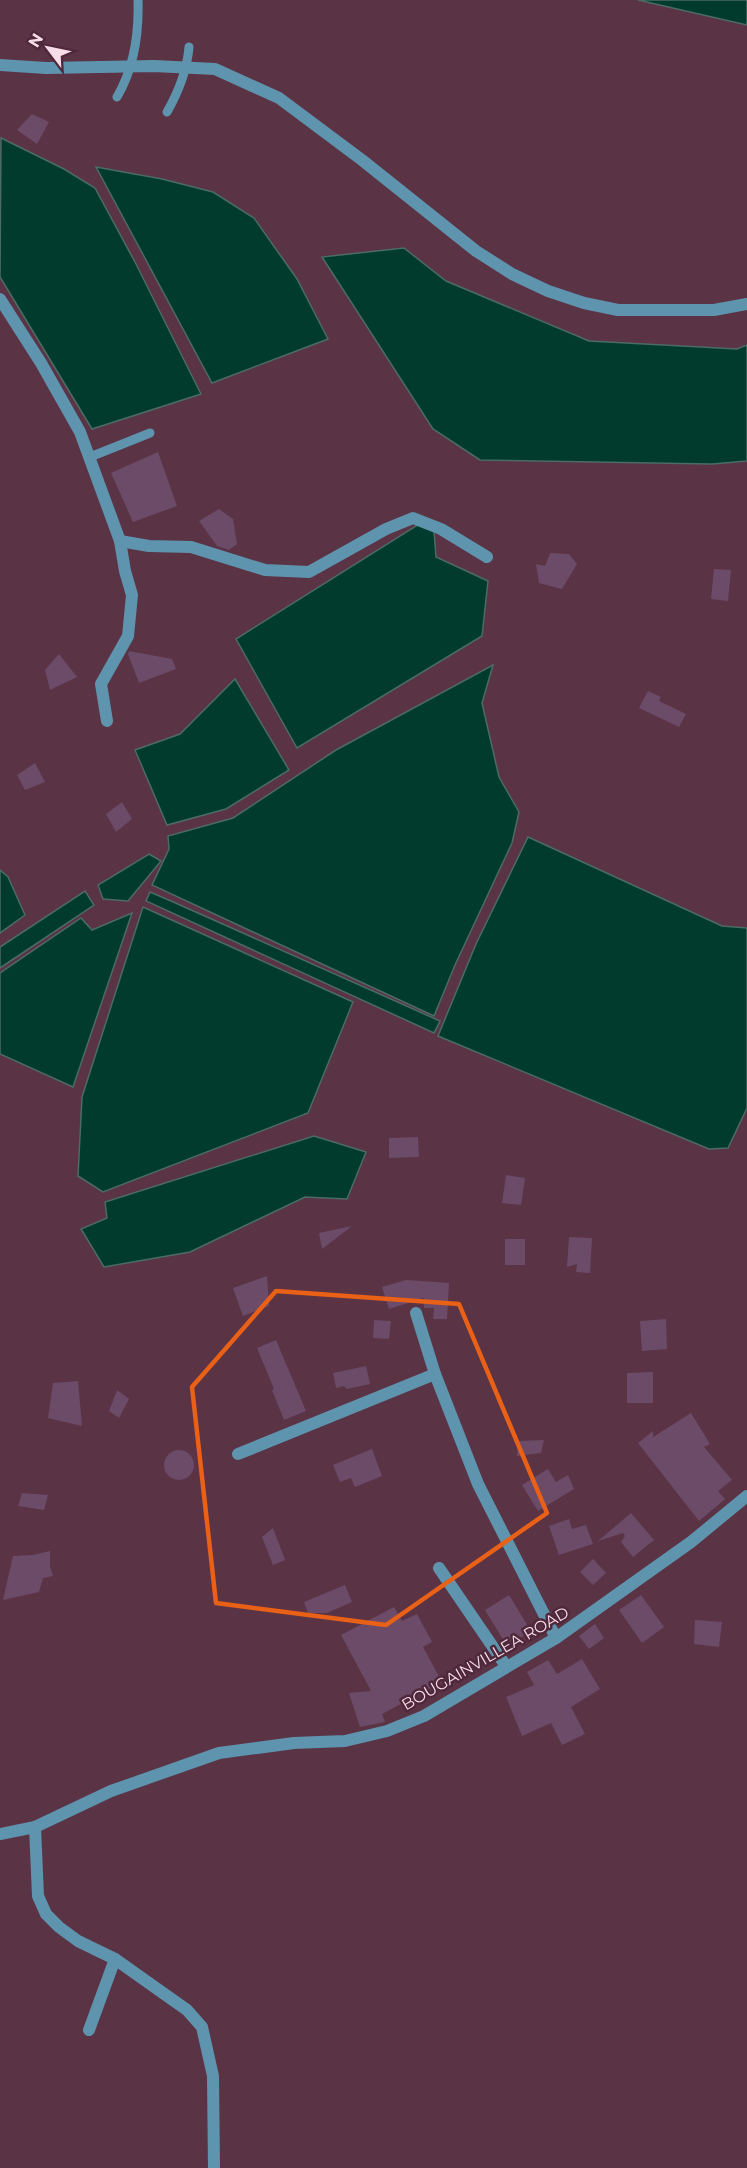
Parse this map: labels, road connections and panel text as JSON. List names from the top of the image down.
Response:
{
  "streets": {
    "street": ["BOUGAINVILLEA ROAD"]
  },
  "north": "top left"
}
